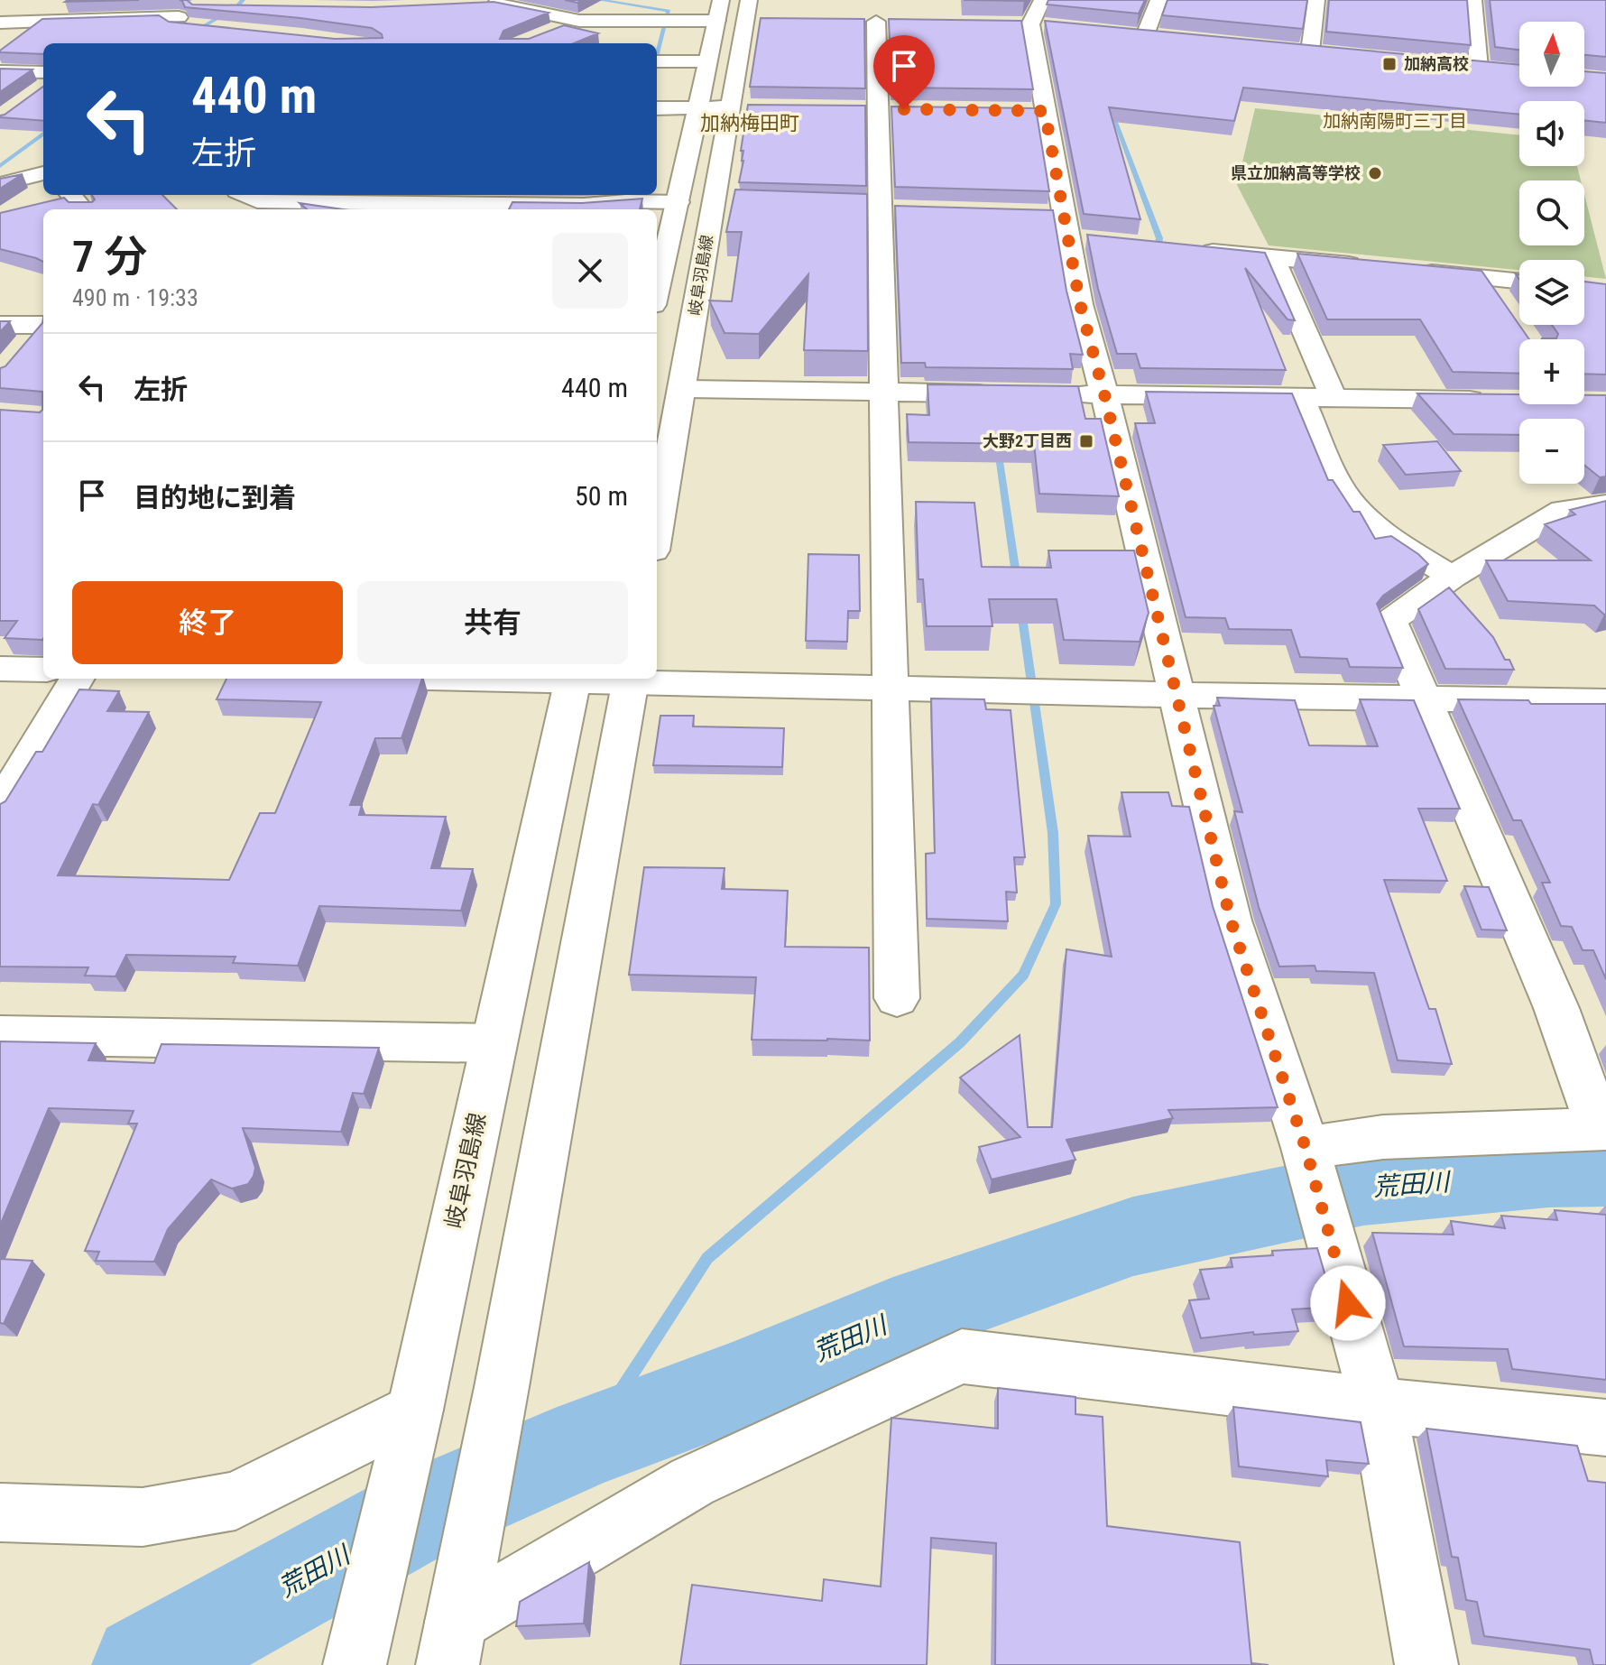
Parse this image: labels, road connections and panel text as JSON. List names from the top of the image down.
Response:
{
  "streets": {
    "street": ["岐阜羽島線"]
  },
  "districts": ["加納南陽町三丁目", "加納梅田町"],
  "water": ["荒田川"],
  "places": {
    "transit": ["加納高校", "大野2丁目西"],
    "other": ["県立加納高等学校"]
  },
  "north": "top",
  "page": {
    "map_buttons": ["+", "−"],
    "turn": ["440 m", "左折"],
    "heading": ["7 分", "490 m · 19:33"],
    "list": [
      {
        "name": "左折",
        "value": "440 m"
      },
      {
        "name": "目的地に到着",
        "value": "50 m"
      }
    ],
    "buttons": ["終了", "共有"]
  }
}
